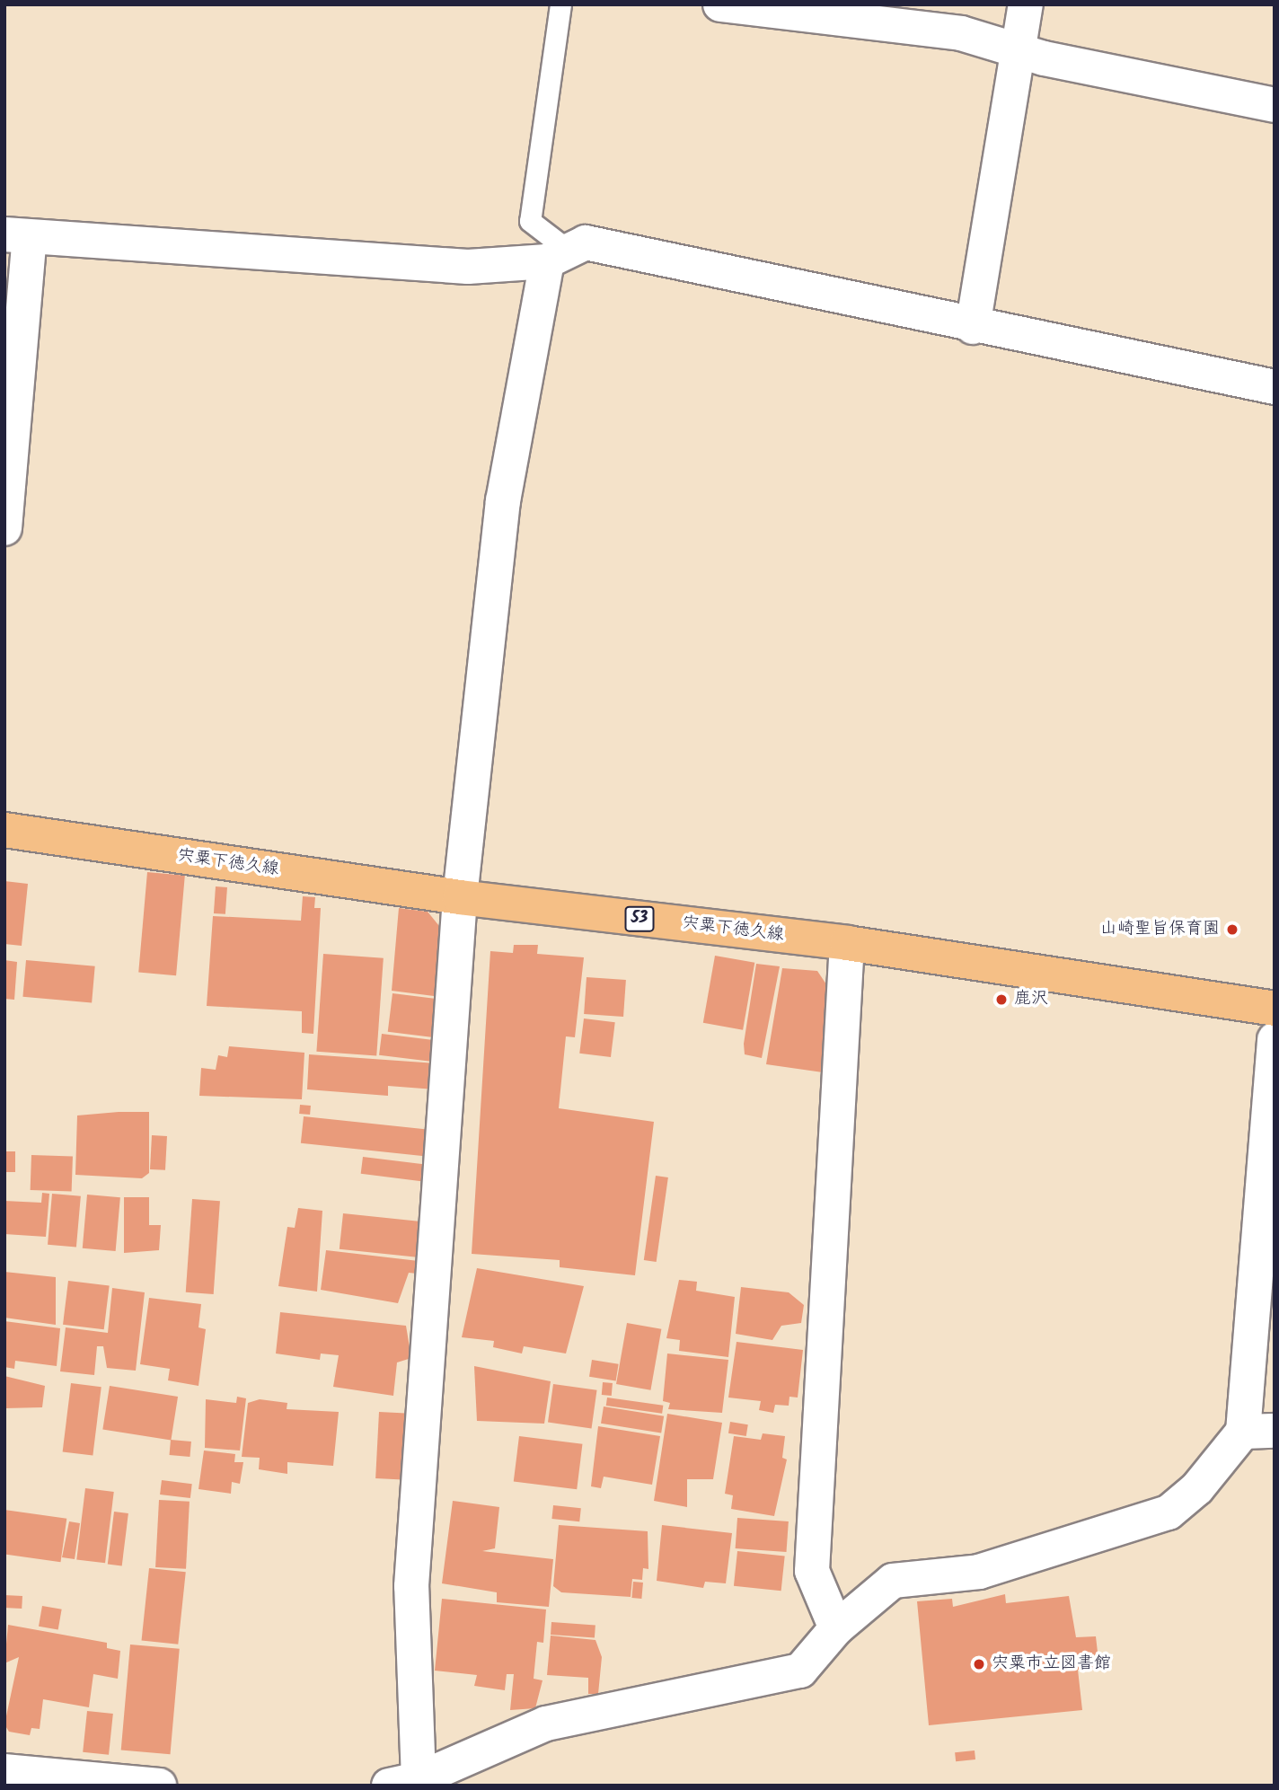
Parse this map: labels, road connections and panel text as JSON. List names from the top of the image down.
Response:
{
  "streets": {
    "main road": ["宍粟下徳久線", "53"]
  },
  "places": ["山崎聖旨保育園", "鹿沢", "宍粟市立図書館"]
}
